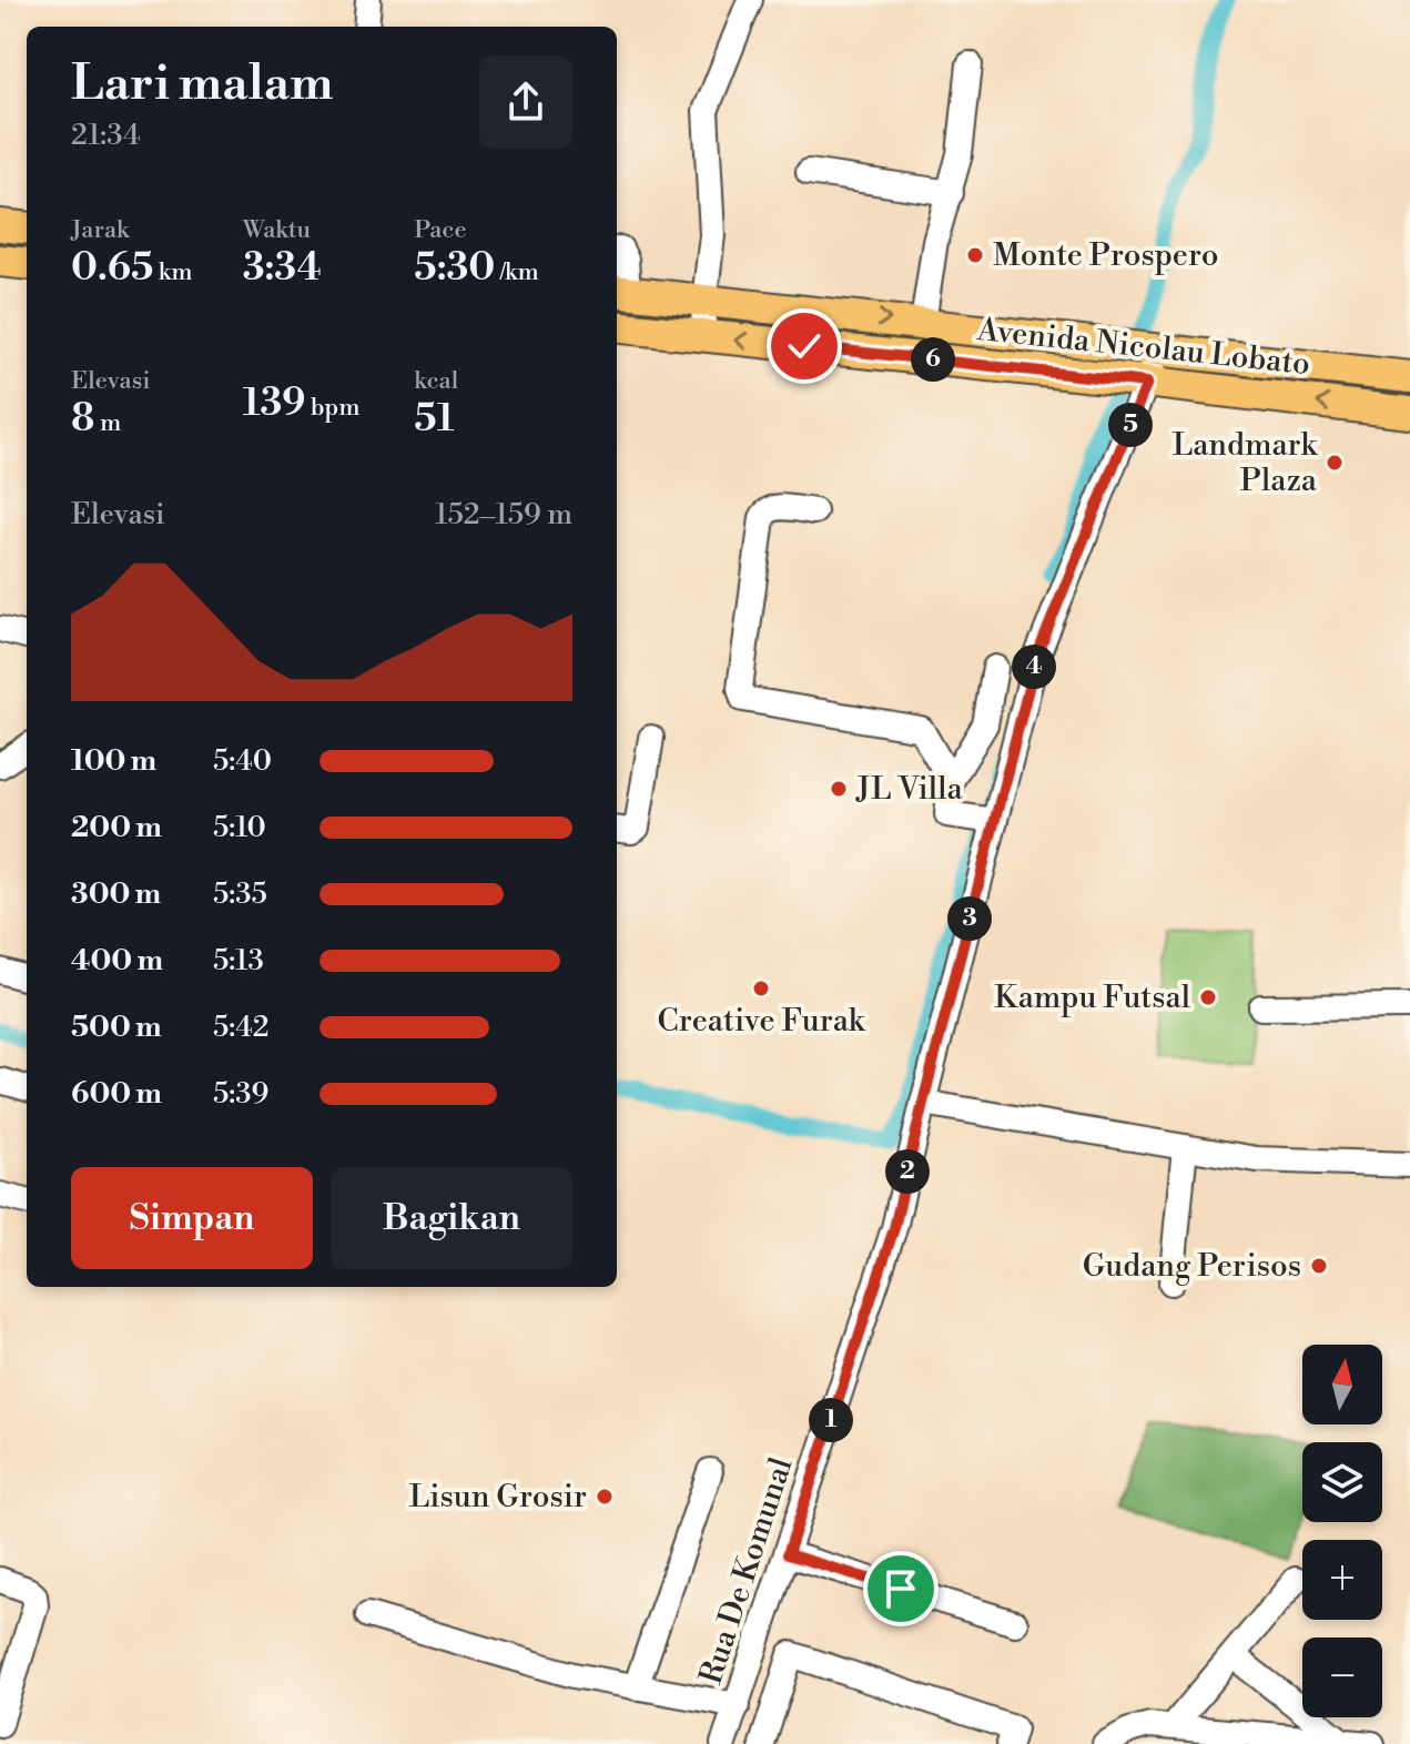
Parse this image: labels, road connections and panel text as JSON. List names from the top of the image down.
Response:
{
  "streets": {
    "main road": ["Avenida Nicolau Lobato"],
    "street": ["Rua De Komunal"]
  },
  "crossings": [
    ["Avenida Nicolau Lobato", "Rua De Komunal"]
  ],
  "places": [
    "Monte Prospero",
    "Landmark Plaza",
    "JL Villa",
    "Creative Furak",
    "Kampu Futsal",
    "Gudang Perisos",
    "Lisun Grosir"
  ],
  "north": "top",
  "page": {
    "heading": ["Lari malam", "21:34"],
    "stats": [
      ["Jarak", "0.65 km"],
      ["Waktu", "3:34"],
      ["Pace", "5:30 /km"],
      ["Elevasi", "8 m"],
      ["139 bpm"],
      ["kcal", "51"]
    ],
    "pins": [
      "6",
      "5",
      "4",
      "3",
      "2",
      "1"
    ],
    "chart": ["Elevasi", "152–159 m"],
    "list": [
      {
        "name": "100 m",
        "note": "5:40"
      },
      {
        "name": "200 m",
        "note": "5:10"
      },
      {
        "name": "300 m",
        "note": "5:35"
      },
      {
        "name": "400 m",
        "note": "5:13"
      },
      {
        "name": "500 m",
        "note": "5:42"
      },
      {
        "name": "600 m",
        "note": "5:39"
      }
    ],
    "buttons": ["Simpan", "Bagikan"],
    "map_buttons": ["+", "−"]
  }
}
